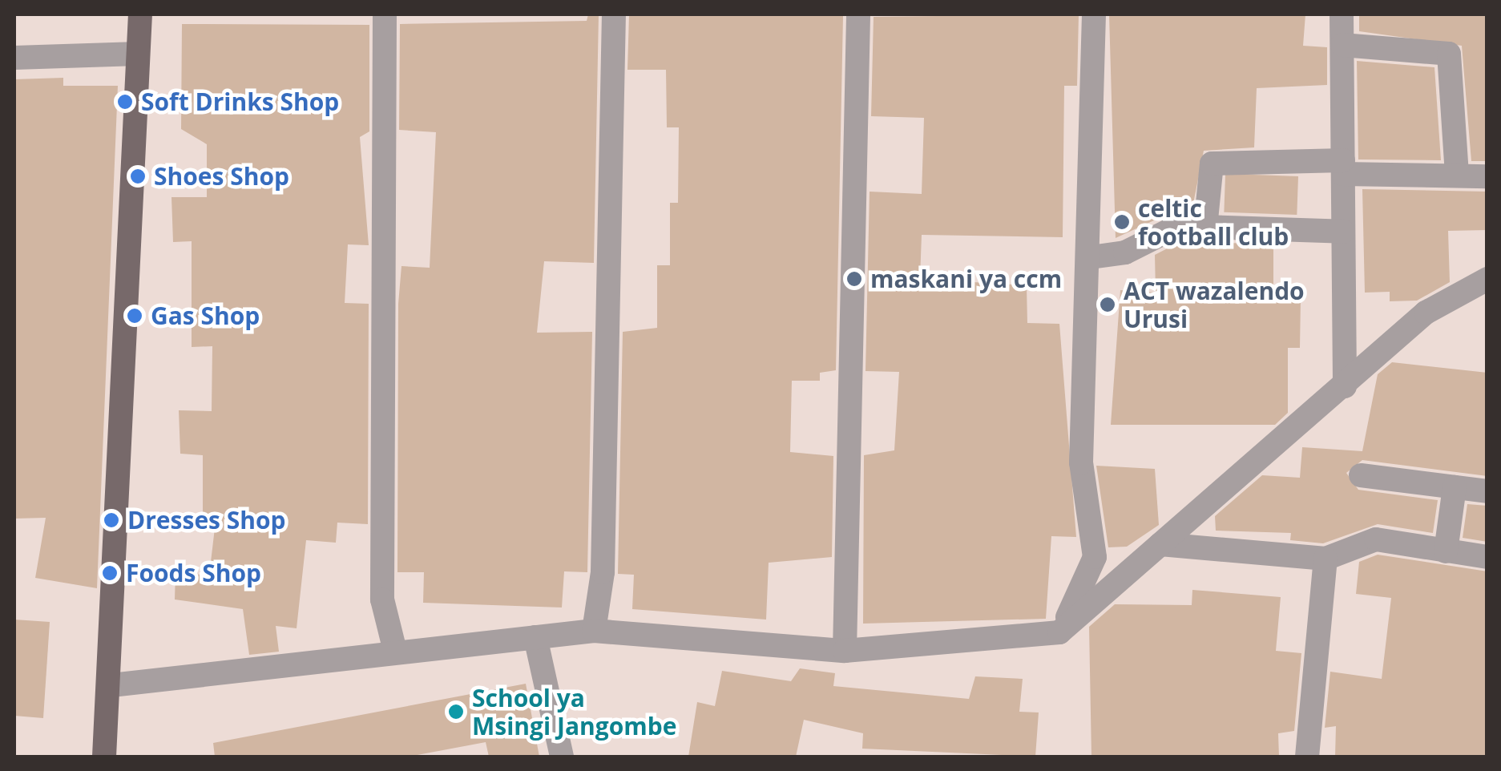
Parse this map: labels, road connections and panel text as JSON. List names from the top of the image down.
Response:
{
  "places": [
    "Soft Drinks Shop",
    "Shoes Shop",
    "celtic football club",
    "maskani ya ccm",
    "ACT wazalendo Urusi",
    "Gas Shop",
    "Dresses Shop",
    "Foods Shop",
    "School ya Msingi Jangombe"
  ]
}
